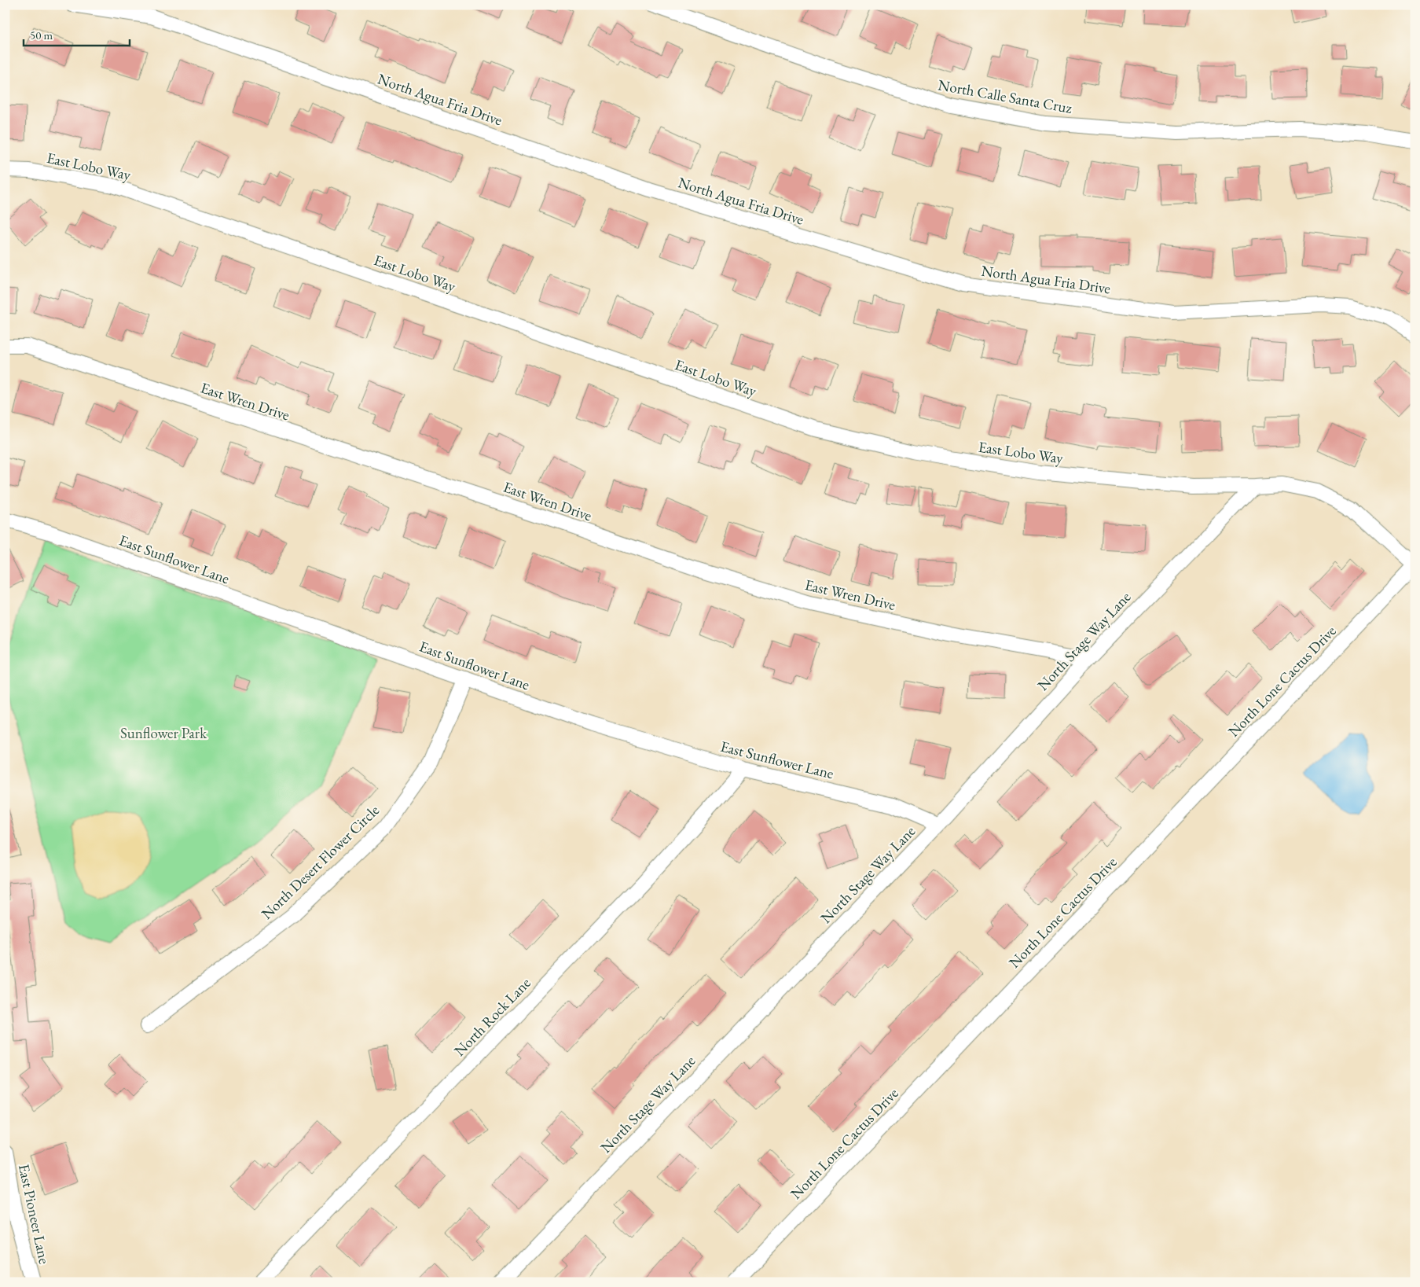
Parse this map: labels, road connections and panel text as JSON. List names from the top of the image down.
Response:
{
  "streets": {
    "street": [
      "North Calle Santa Cruz",
      "North Agua Fria Drive",
      "East Lobo Way",
      "East Wren Drive",
      "East Sunflower Lane",
      "North Stage Way Lane",
      "North Lone Cactus Drive",
      "North Desert Flower Circle",
      "North Rock Lane",
      "East Pioneer Lane"
    ]
  },
  "crossings": [
    ["East Lobo Way", "North Stage Way Lane"],
    ["East Lobo Way", "North Lone Cactus Drive"],
    ["East Wren Drive", "North Stage Way Lane"],
    ["East Sunflower Lane", "North Stage Way Lane"],
    ["East Sunflower Lane", "North Desert Flower Circle"],
    ["East Sunflower Lane", "North Rock Lane"]
  ],
  "parks": ["Sunflower Park"],
  "scale_bar": "50 m"
}
